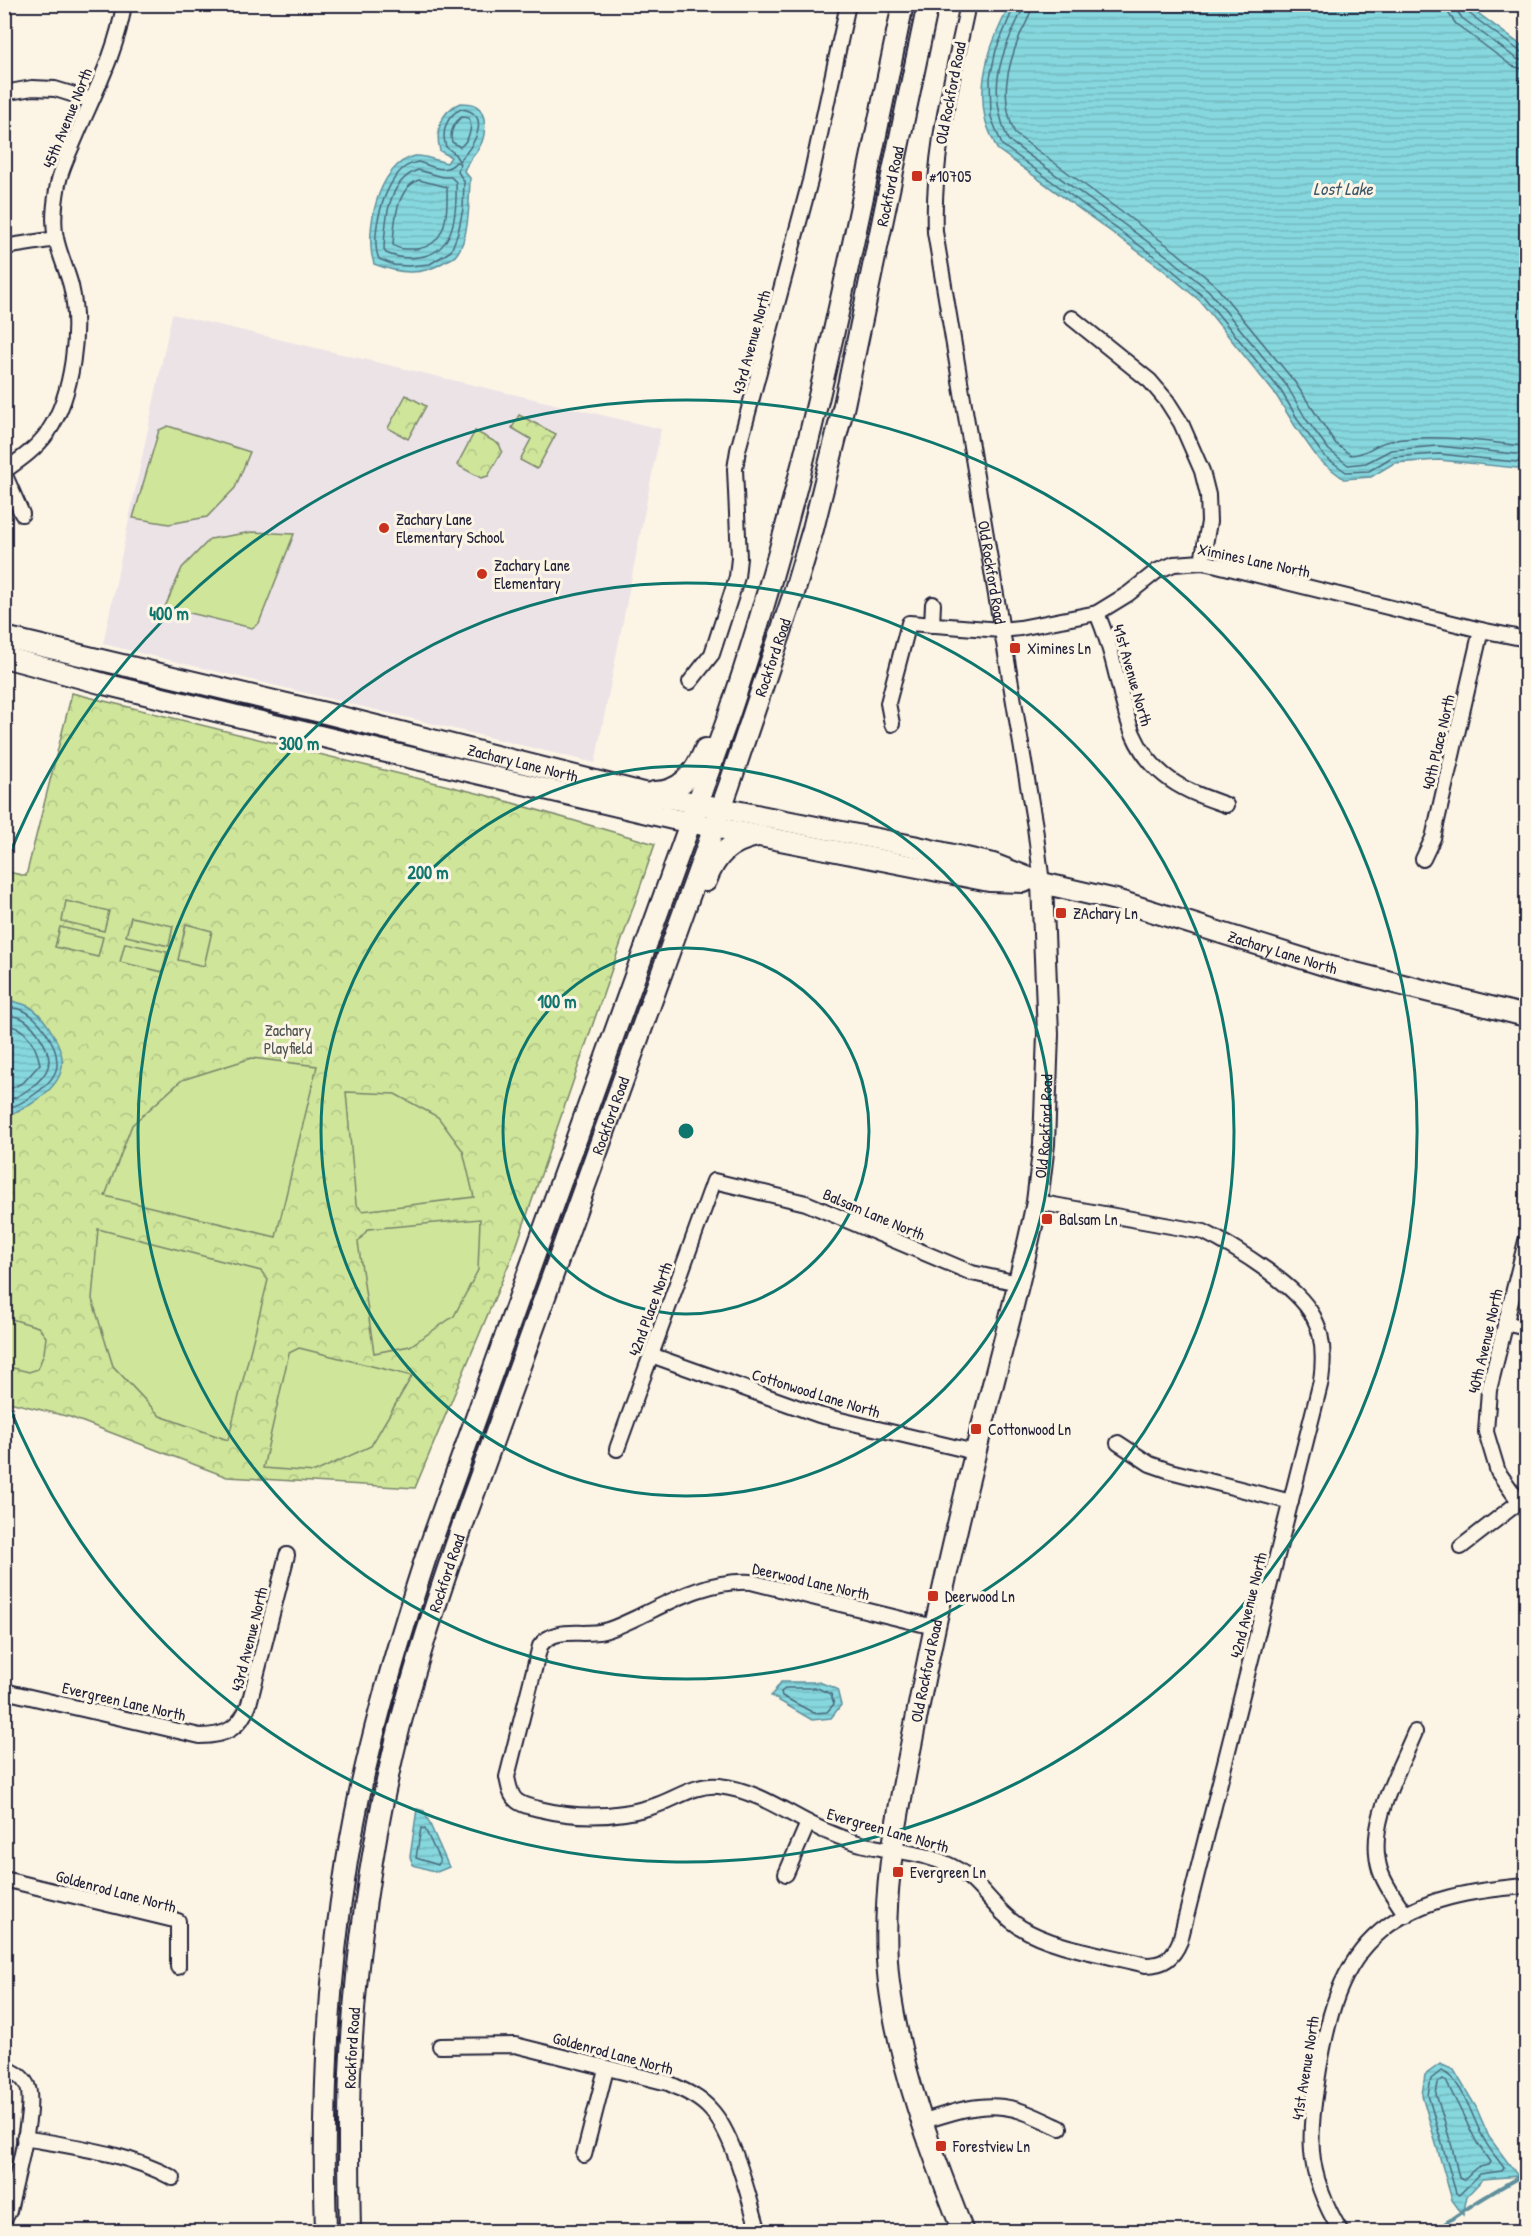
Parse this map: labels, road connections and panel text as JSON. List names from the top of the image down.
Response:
{
  "streets": {
    "main road": ["Old Rockford Road", "Rockford Road", "Zachary Lane North"],
    "street": [
      "45th Avenue North",
      "43rd Avenue North",
      "Ximines Lane North",
      "41st Avenue North",
      "40th Place North",
      "Balsam Lane North",
      "42nd Place North",
      "40th Avenue North",
      "Cottonwood Lane North",
      "Deerwood Lane North",
      "42nd Avenue North",
      "Evergreen Lane North",
      "Goldenrod Lane North"
    ]
  },
  "crossings": [
    ["Old Rockford Road", "Ximines Lane North"],
    ["Old Rockford Road", "Zachary Lane North"],
    ["Old Rockford Road", "Balsam Lane North"],
    ["Old Rockford Road", "Cottonwood Lane North"],
    ["Old Rockford Road", "Deerwood Lane North"],
    ["Old Rockford Road", "42nd Avenue North"],
    ["Old Rockford Road", "Evergreen Lane North"],
    ["Rockford Road", "Zachary Lane North"],
    ["43rd Avenue North", "Evergreen Lane North"],
    ["Ximines Lane North", "41st Avenue North"],
    ["Ximines Lane North", "40th Place North"],
    ["Balsam Lane North", "42nd Place North"],
    ["42nd Place North", "Cottonwood Lane North"],
    ["Deerwood Lane North", "Evergreen Lane North"],
    ["42nd Avenue North", "Evergreen Lane North"]
  ],
  "water": ["Lost Lake"],
  "parks": ["Zachary Playfield"],
  "places": {
    "transit": [
      "#10705",
      "Ximines Ln",
      "ZAchary Ln",
      "Balsam Ln",
      "Cottonwood Ln",
      "Deerwood Ln",
      "Evergreen Ln",
      "Forestview Ln"
    ],
    "other": ["Zachary Lane Elementary School", "Zachary Lane Elementary"]
  },
  "rings": [
    "400 m",
    "300 m",
    "200 m",
    "100 m"
  ]
}
